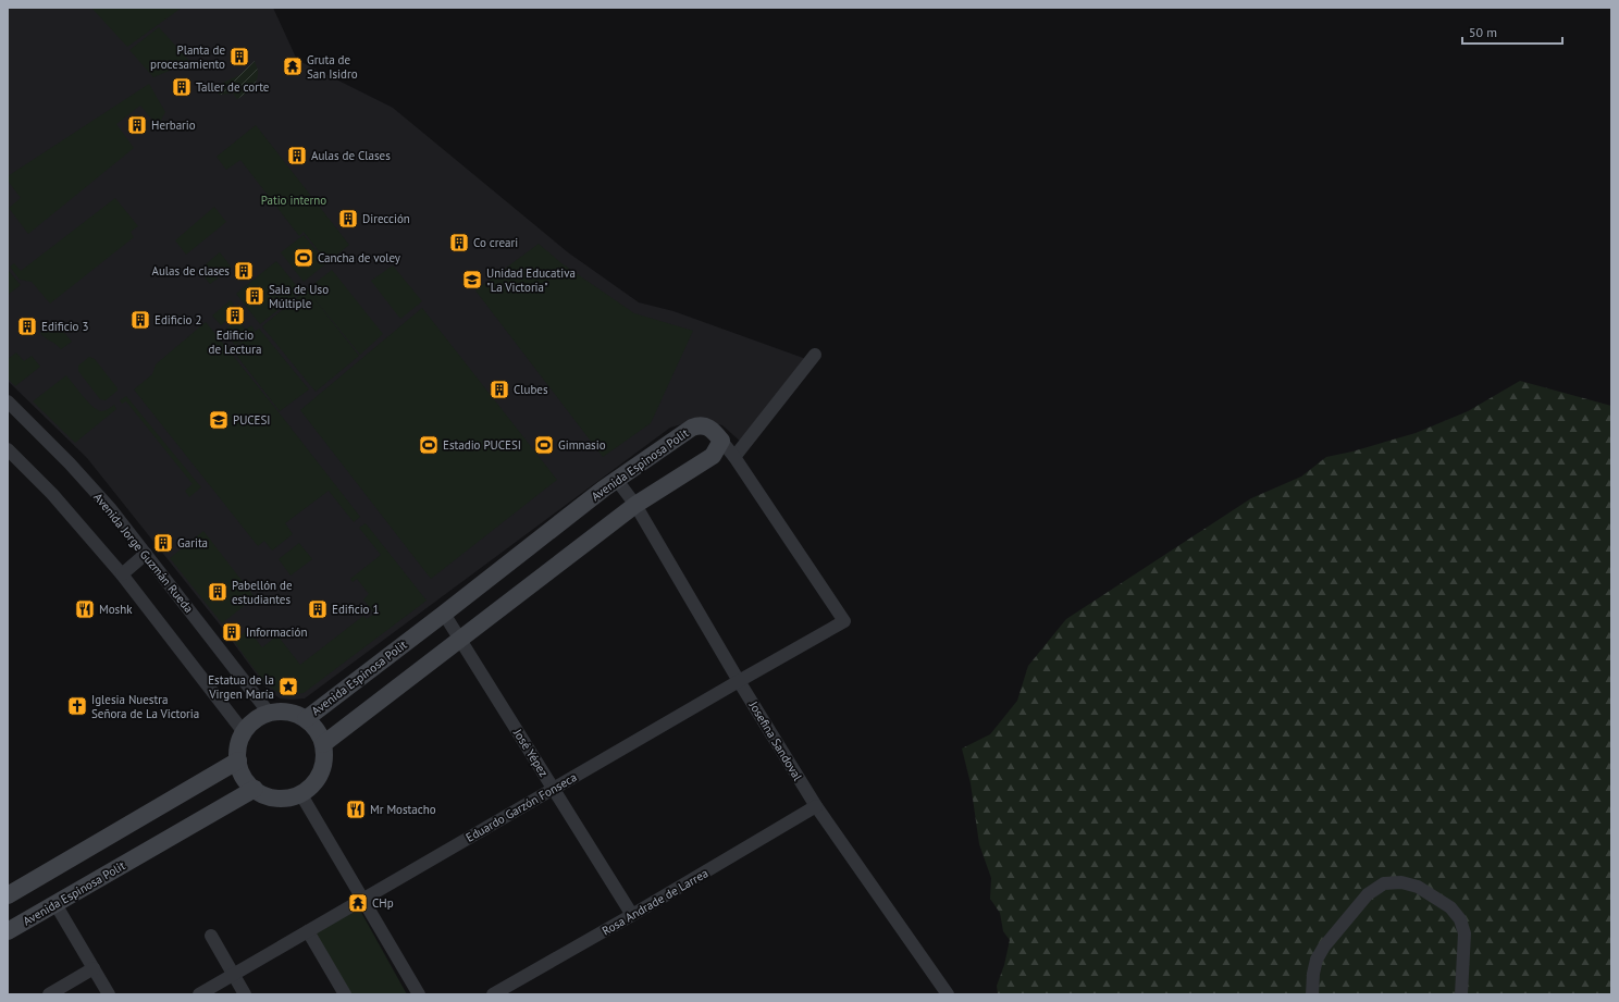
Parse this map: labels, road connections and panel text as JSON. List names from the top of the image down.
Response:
{
  "streets": {
    "street": [
      "Avenida Espinosa Polit",
      "Avenida Jorge Guzmán Rueda",
      "Josefina Sandoval",
      "José Yépez",
      "Eduardo Garzón Fonseca",
      "Rosa Andrade de Larrea"
    ]
  },
  "crossings": [
    ["Avenida Espinosa Polit", "Avenida Jorge Guzmán Rueda"],
    ["Avenida Espinosa Polit", "Josefina Sandoval"],
    ["Avenida Espinosa Polit", "José Yépez"],
    ["Josefina Sandoval", "Eduardo Garzón Fonseca"],
    ["Josefina Sandoval", "Rosa Andrade de Larrea"],
    ["José Yépez", "Eduardo Garzón Fonseca"],
    ["José Yépez", "Rosa Andrade de Larrea"]
  ],
  "parks": ["Patio interno"],
  "places": {
    "building": [
      "Planta de procesamiento",
      "Taller de corte",
      "Herbario",
      "Aulas de Clases",
      "Dirección",
      "Co creari",
      "Aulas de clases",
      "Sala de Uso Múltiple",
      "Edificio de Lectura",
      "Edificio 2",
      "Edificio 3",
      "Clubes",
      "Garita",
      "Pabellón de estudiantes",
      "Edificio 1",
      "Información"
    ],
    "temple": ["Gruta de San Isidro", "CHp"],
    "sports": ["Cancha de voley", "Estadio PUCESI", "Gimnasio"],
    "school or university": ["Unidad Educativa \"La Victoria\"", "PUCESI"],
    "restaurant": ["Moshk", "Mr Mostacho"],
    "place": ["Estatua de la Virgen María"],
    "church": ["Iglesia Nuestra Señora de La Victoria"]
  },
  "scale_bar": "50 m"
}
